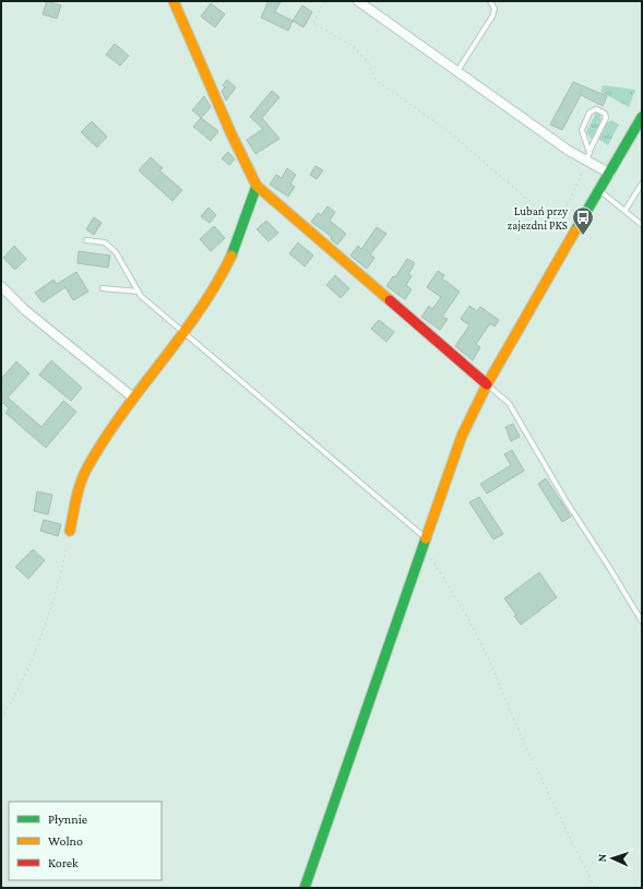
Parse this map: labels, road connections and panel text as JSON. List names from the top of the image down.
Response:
{
  "places": {
    "bus stop": ["Lubań przy zajezdni PKS"]
  },
  "legend": ["Płynnie", "Wolno", "Korek"],
  "north": "left"
}
